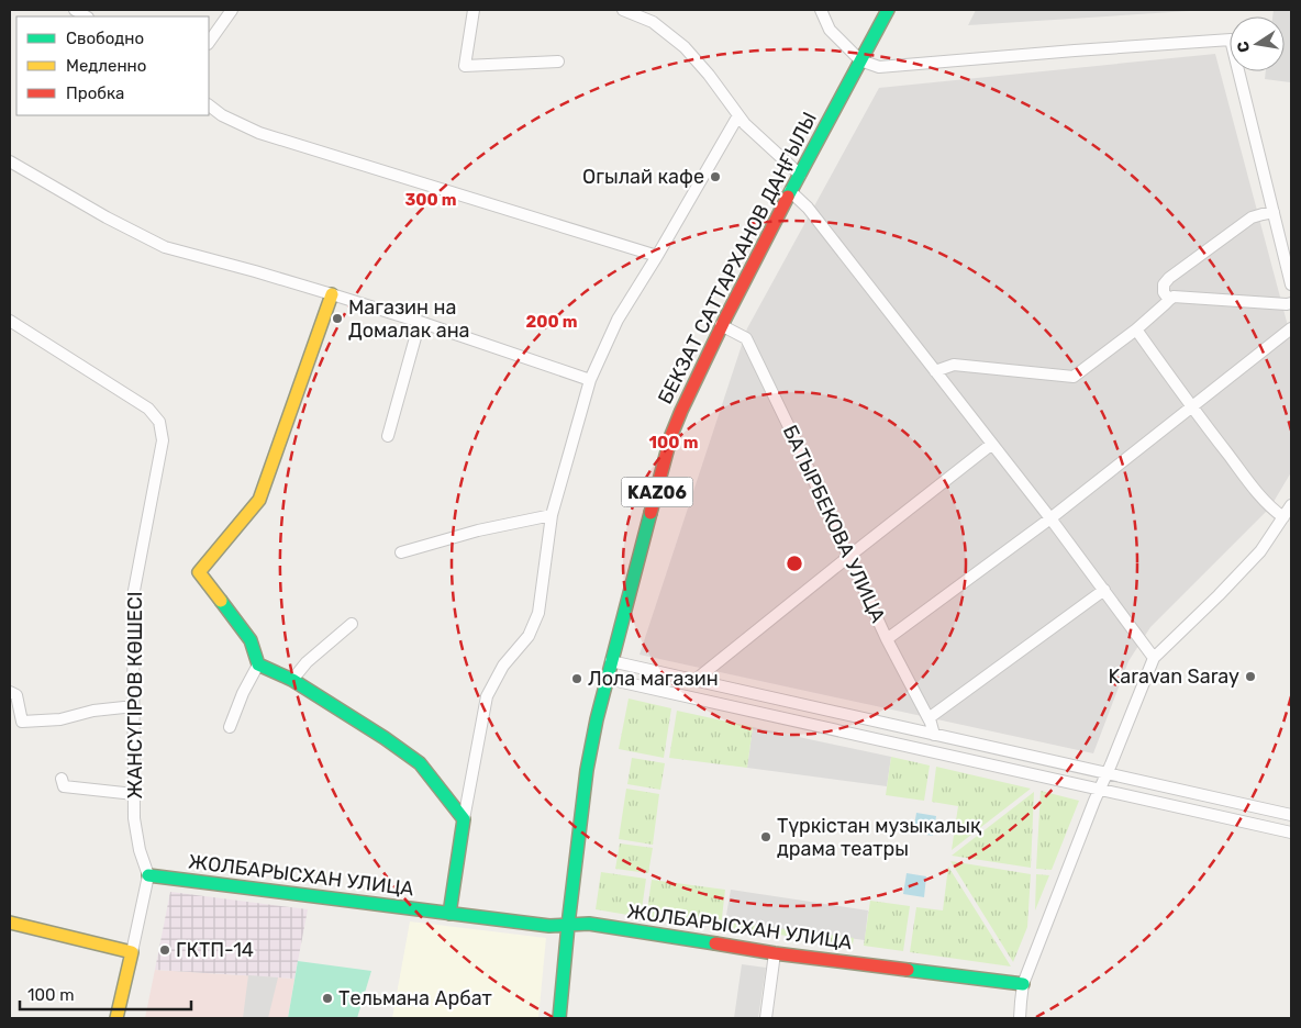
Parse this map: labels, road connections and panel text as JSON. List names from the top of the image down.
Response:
{
  "streets": {
    "street": [
      "БЕКЗАТ САТТАРХАНОВ ДАҢҒЫЛЫ",
      "KАZ06",
      "БАТЫРБЕКОВА УЛИЦА",
      "ЖАНСҮГІРОВ КӨШЕСІ",
      "ЖОЛБАРЫСХАН УЛИЦА"
    ]
  },
  "crossings": [
    ["БЕКЗАТ САТТАРХАНОВ ДАҢҒЫЛЫ", "БАТЫРБЕКОВА УЛИЦА"],
    ["БЕКЗАТ САТТАРХАНОВ ДАҢҒЫЛЫ", "ЖОЛБАРЫСХАН УЛИЦА"],
    ["ЖАНСҮГІРОВ КӨШЕСІ", "ЖОЛБАРЫСХАН УЛИЦА"]
  ],
  "places": [
    "Огылай кафе",
    "Магазин на Домалак ана",
    "Karavan Saray",
    "Лола магазин",
    "Түркістан музыкалық драма театры",
    "ГКТП-14",
    "Тельмана Арбат"
  ],
  "legend": ["Свободно", "Медленно", "Пробка"],
  "scale_bar": "100 m",
  "north": "left",
  "rings": ["300 m", "200 m", "100 m"]
}
